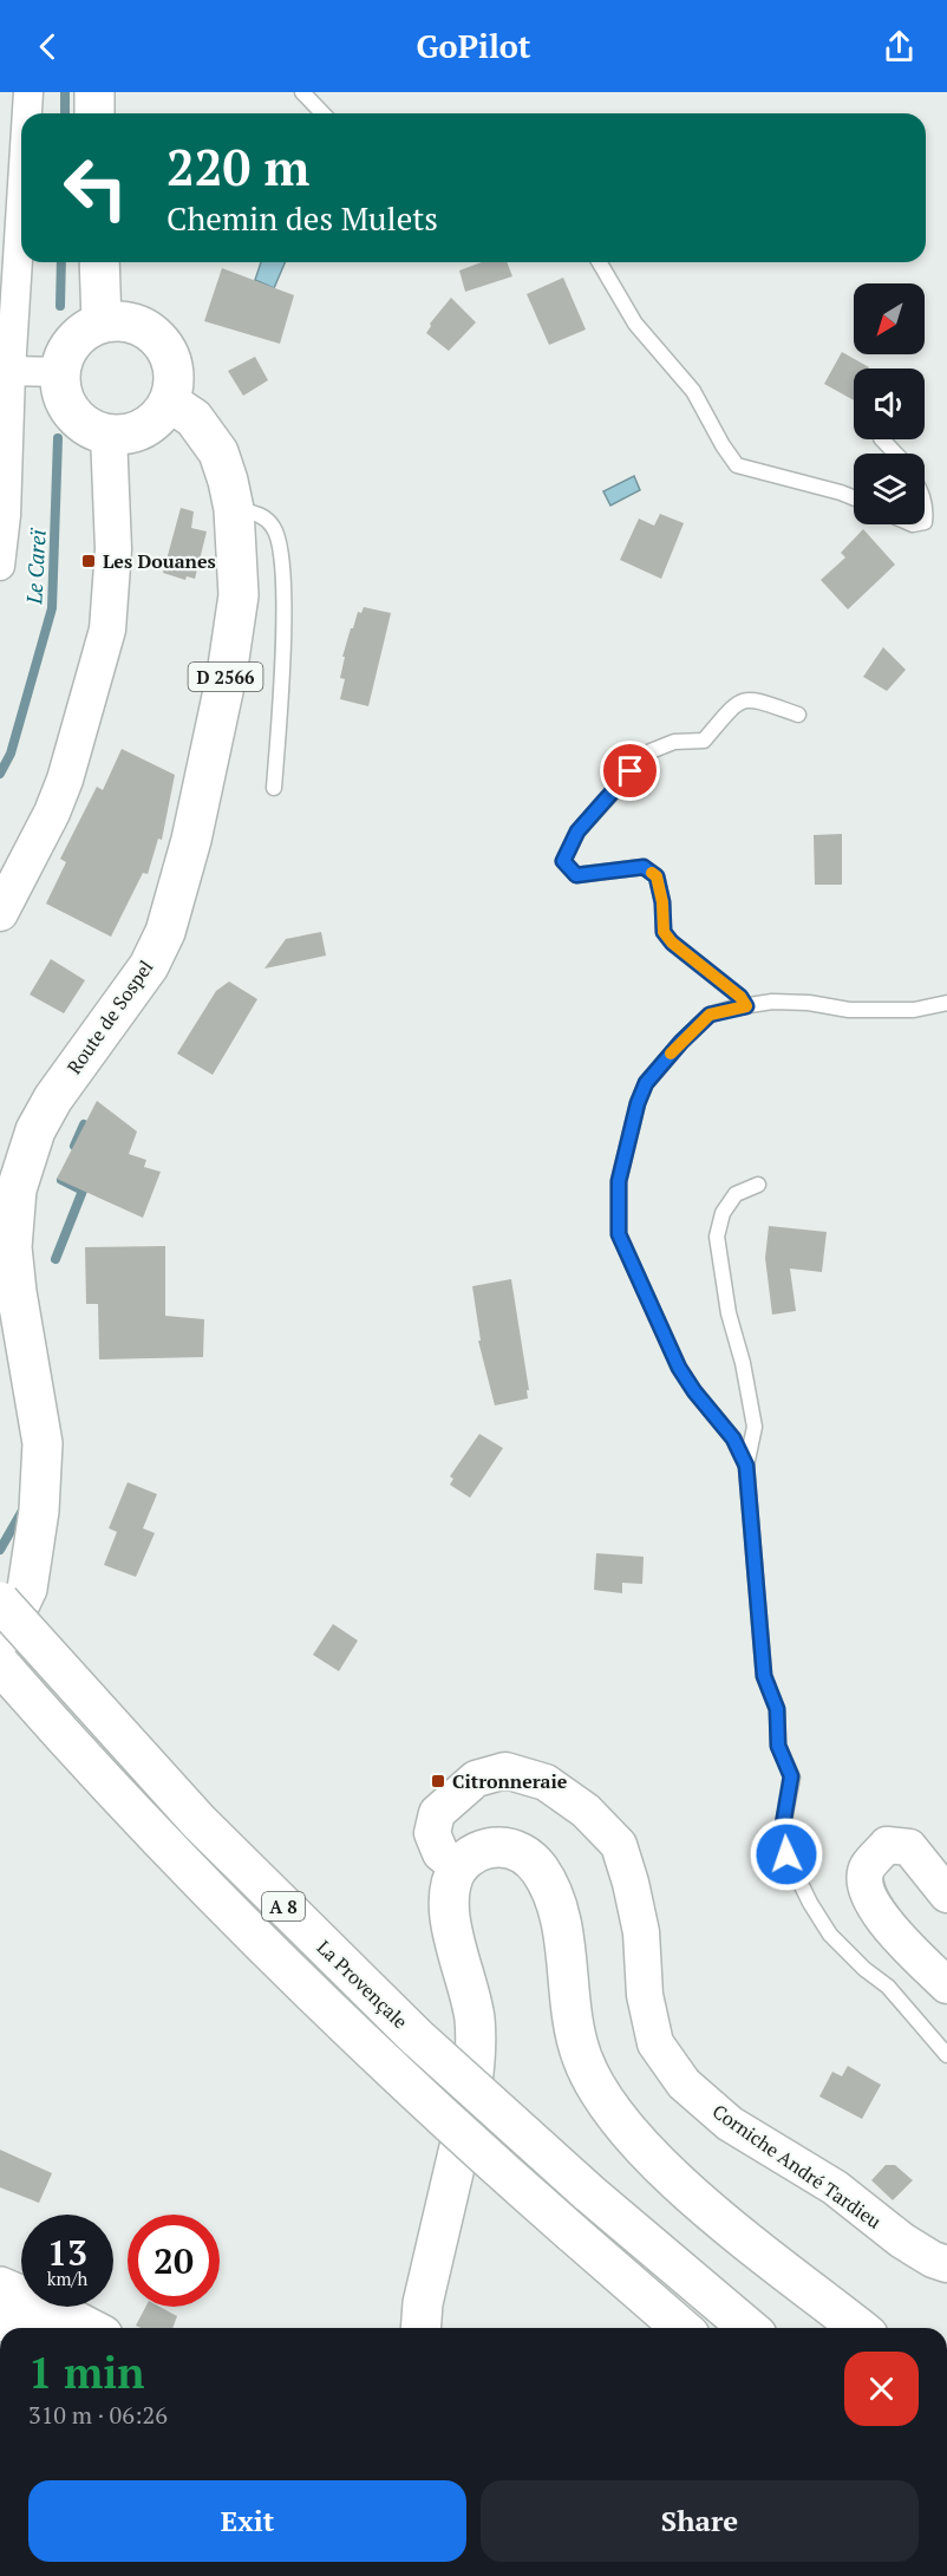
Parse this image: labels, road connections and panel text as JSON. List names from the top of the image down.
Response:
{
  "streets": {
    "main road": [
      "D 2566",
      "Route de Sospel",
      "A 8",
      "La Provençale"
    ],
    "street": ["Corniche André Tardieu"]
  },
  "water": ["Le Careï"],
  "places": {
    "transit": ["Les Douanes", "Citronneraie"]
  },
  "north": "bottom left",
  "page": {
    "header": "GoPilot",
    "turn": ["220 m", "Chemin des Mulets"],
    "speed": "13 km/h",
    "limit": "20",
    "heading": ["1 min", "310 m · 06:26"],
    "buttons": ["Exit", "Share"]
  }
}
